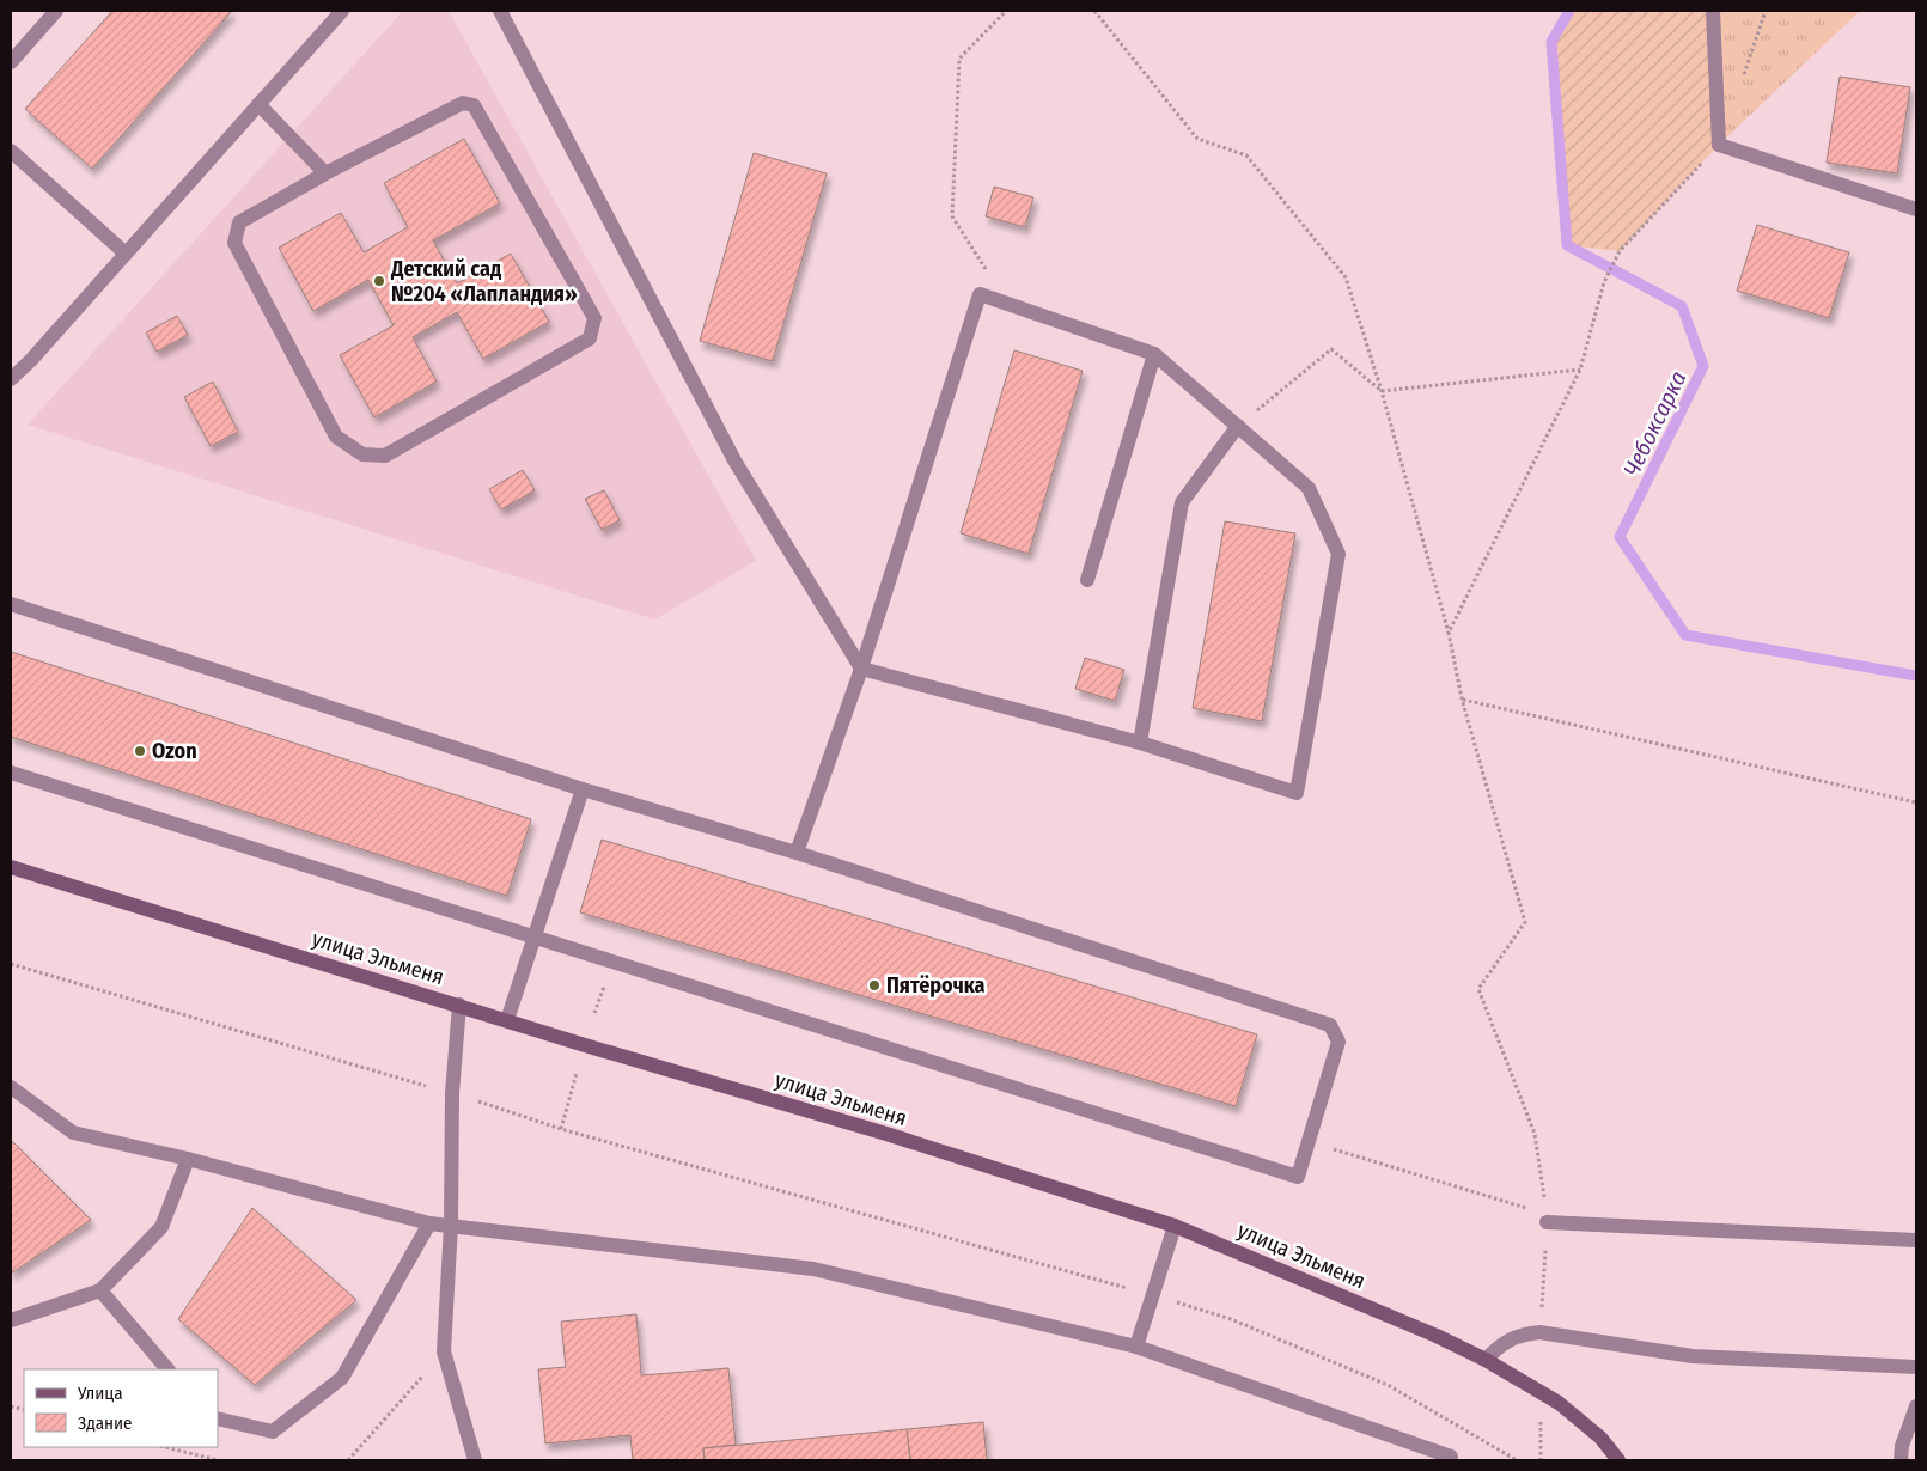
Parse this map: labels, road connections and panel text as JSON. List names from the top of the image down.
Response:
{
  "streets": {
    "street": ["улица Эльменя"]
  },
  "water": ["Чебоксарка"],
  "places": ["Детский сад №204 «Лапландия»", "Ozon", "Пятёрочка"],
  "legend": ["Улица", "Здание"]
}
